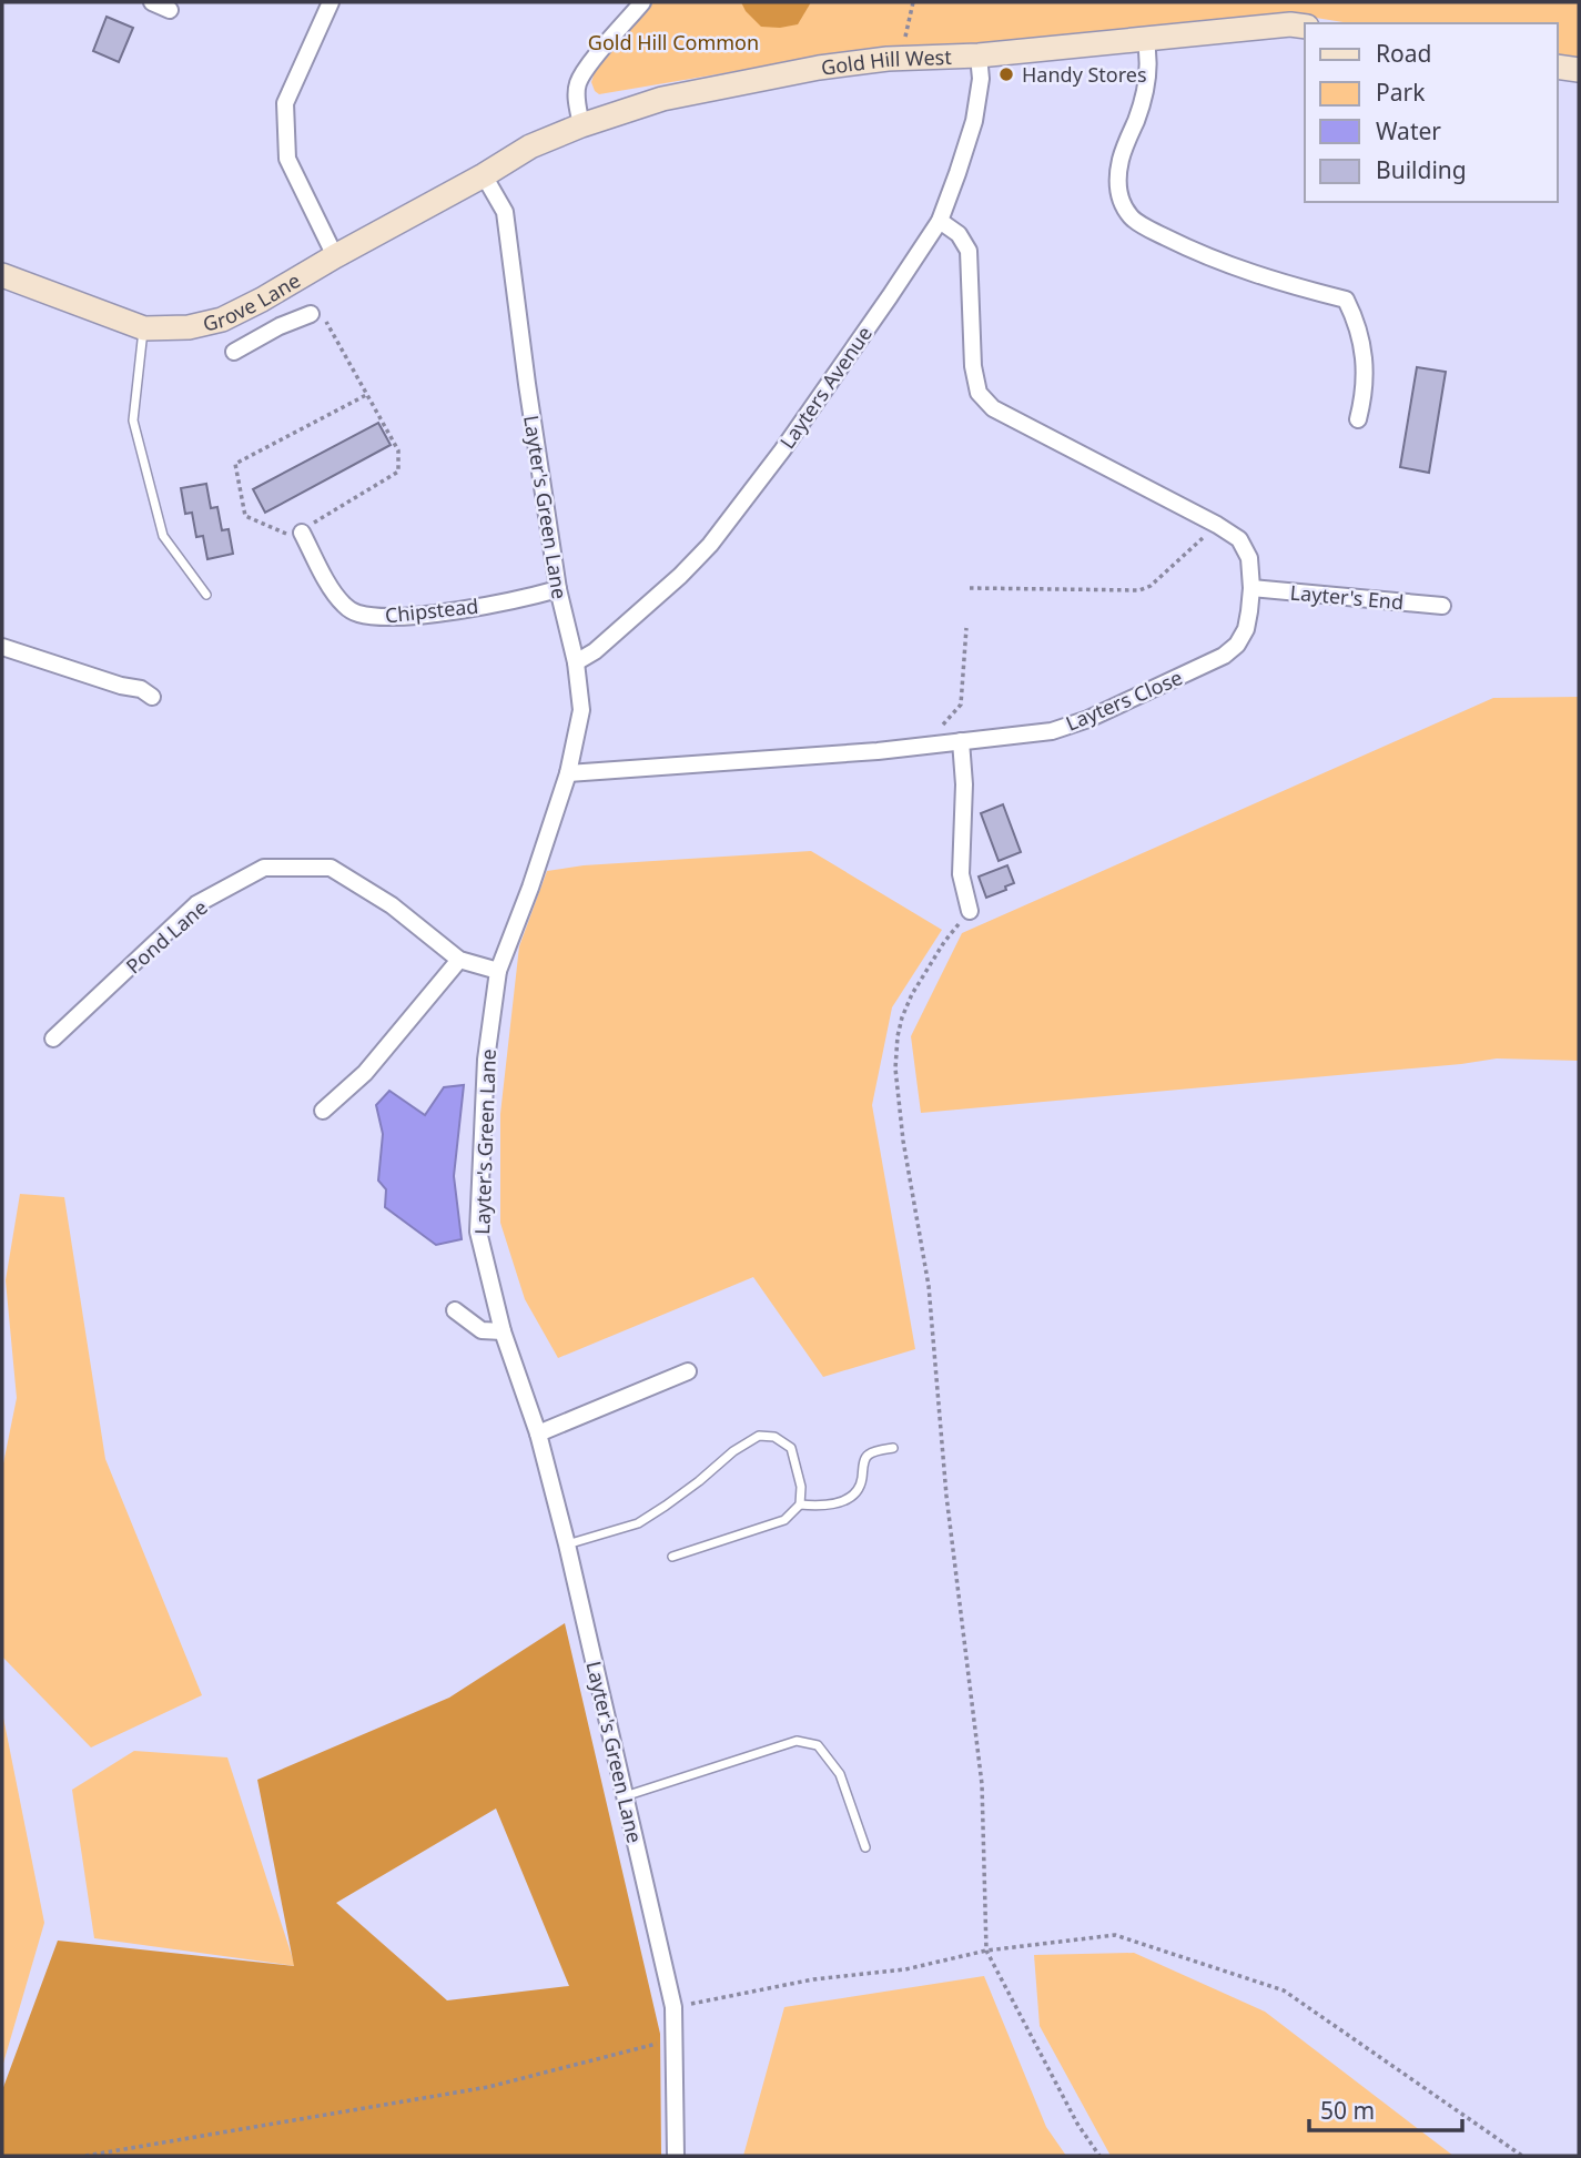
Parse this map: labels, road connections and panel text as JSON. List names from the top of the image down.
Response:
{
  "streets": {
    "street": [
      "Gold Hill West",
      "Grove Lane",
      "Layters Avenue",
      "Layter's Green Lane",
      "Layter's End",
      "Chipstead",
      "Layters Close",
      "Pond Lane"
    ]
  },
  "crossings": [
    ["Gold Hill West", "Grove Lane"],
    ["Gold Hill West", "Layters Avenue"],
    ["Gold Hill West", "Layter's Green Lane"],
    ["Grove Lane", "Layter's Green Lane"],
    ["Layters Avenue", "Layter's Green Lane"],
    ["Layters Avenue", "Layters Close"],
    ["Layter's Green Lane", "Chipstead"],
    ["Layter's Green Lane", "Layters Close"],
    ["Layter's Green Lane", "Pond Lane"],
    ["Layter's End", "Layters Close"]
  ],
  "parks": ["Gold Hill Common"],
  "places": ["Handy Stores"],
  "legend": [
    "Road",
    "Park",
    "Water",
    "Building"
  ],
  "scale_bar": "50 m"
}
